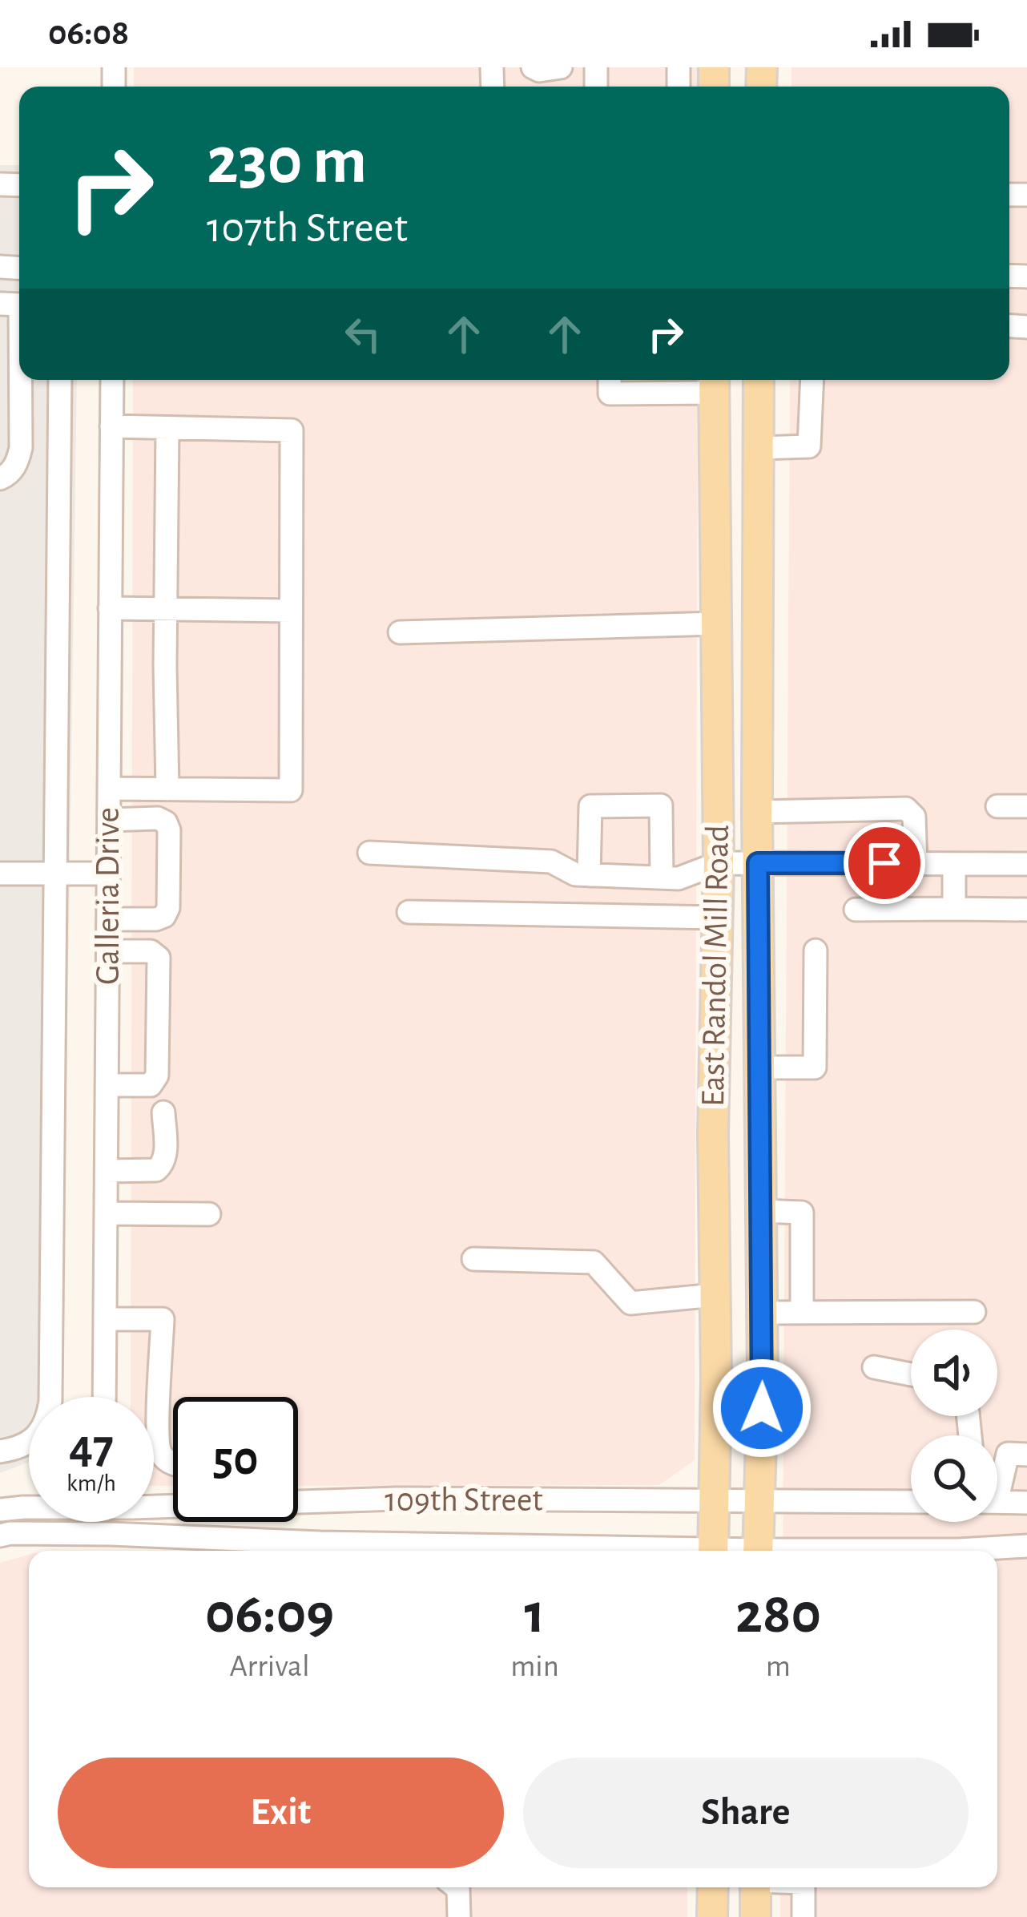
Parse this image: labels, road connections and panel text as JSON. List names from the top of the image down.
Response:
{
  "streets": {
    "main road": ["East Randol Mill Road"],
    "street": ["Galleria Drive", "109th Street"]
  },
  "crossings": [
    ["East Randol Mill Road", "109th Street"]
  ],
  "page": {
    "status": "06:08",
    "turn": ["230 m", "107th Street"],
    "speed": "47 km/h",
    "limit": "50",
    "eta": [
      "06:09",
      "Arrival",
      "1",
      "min",
      "280",
      "m"
    ],
    "buttons": ["Exit", "Share"]
  }
}
